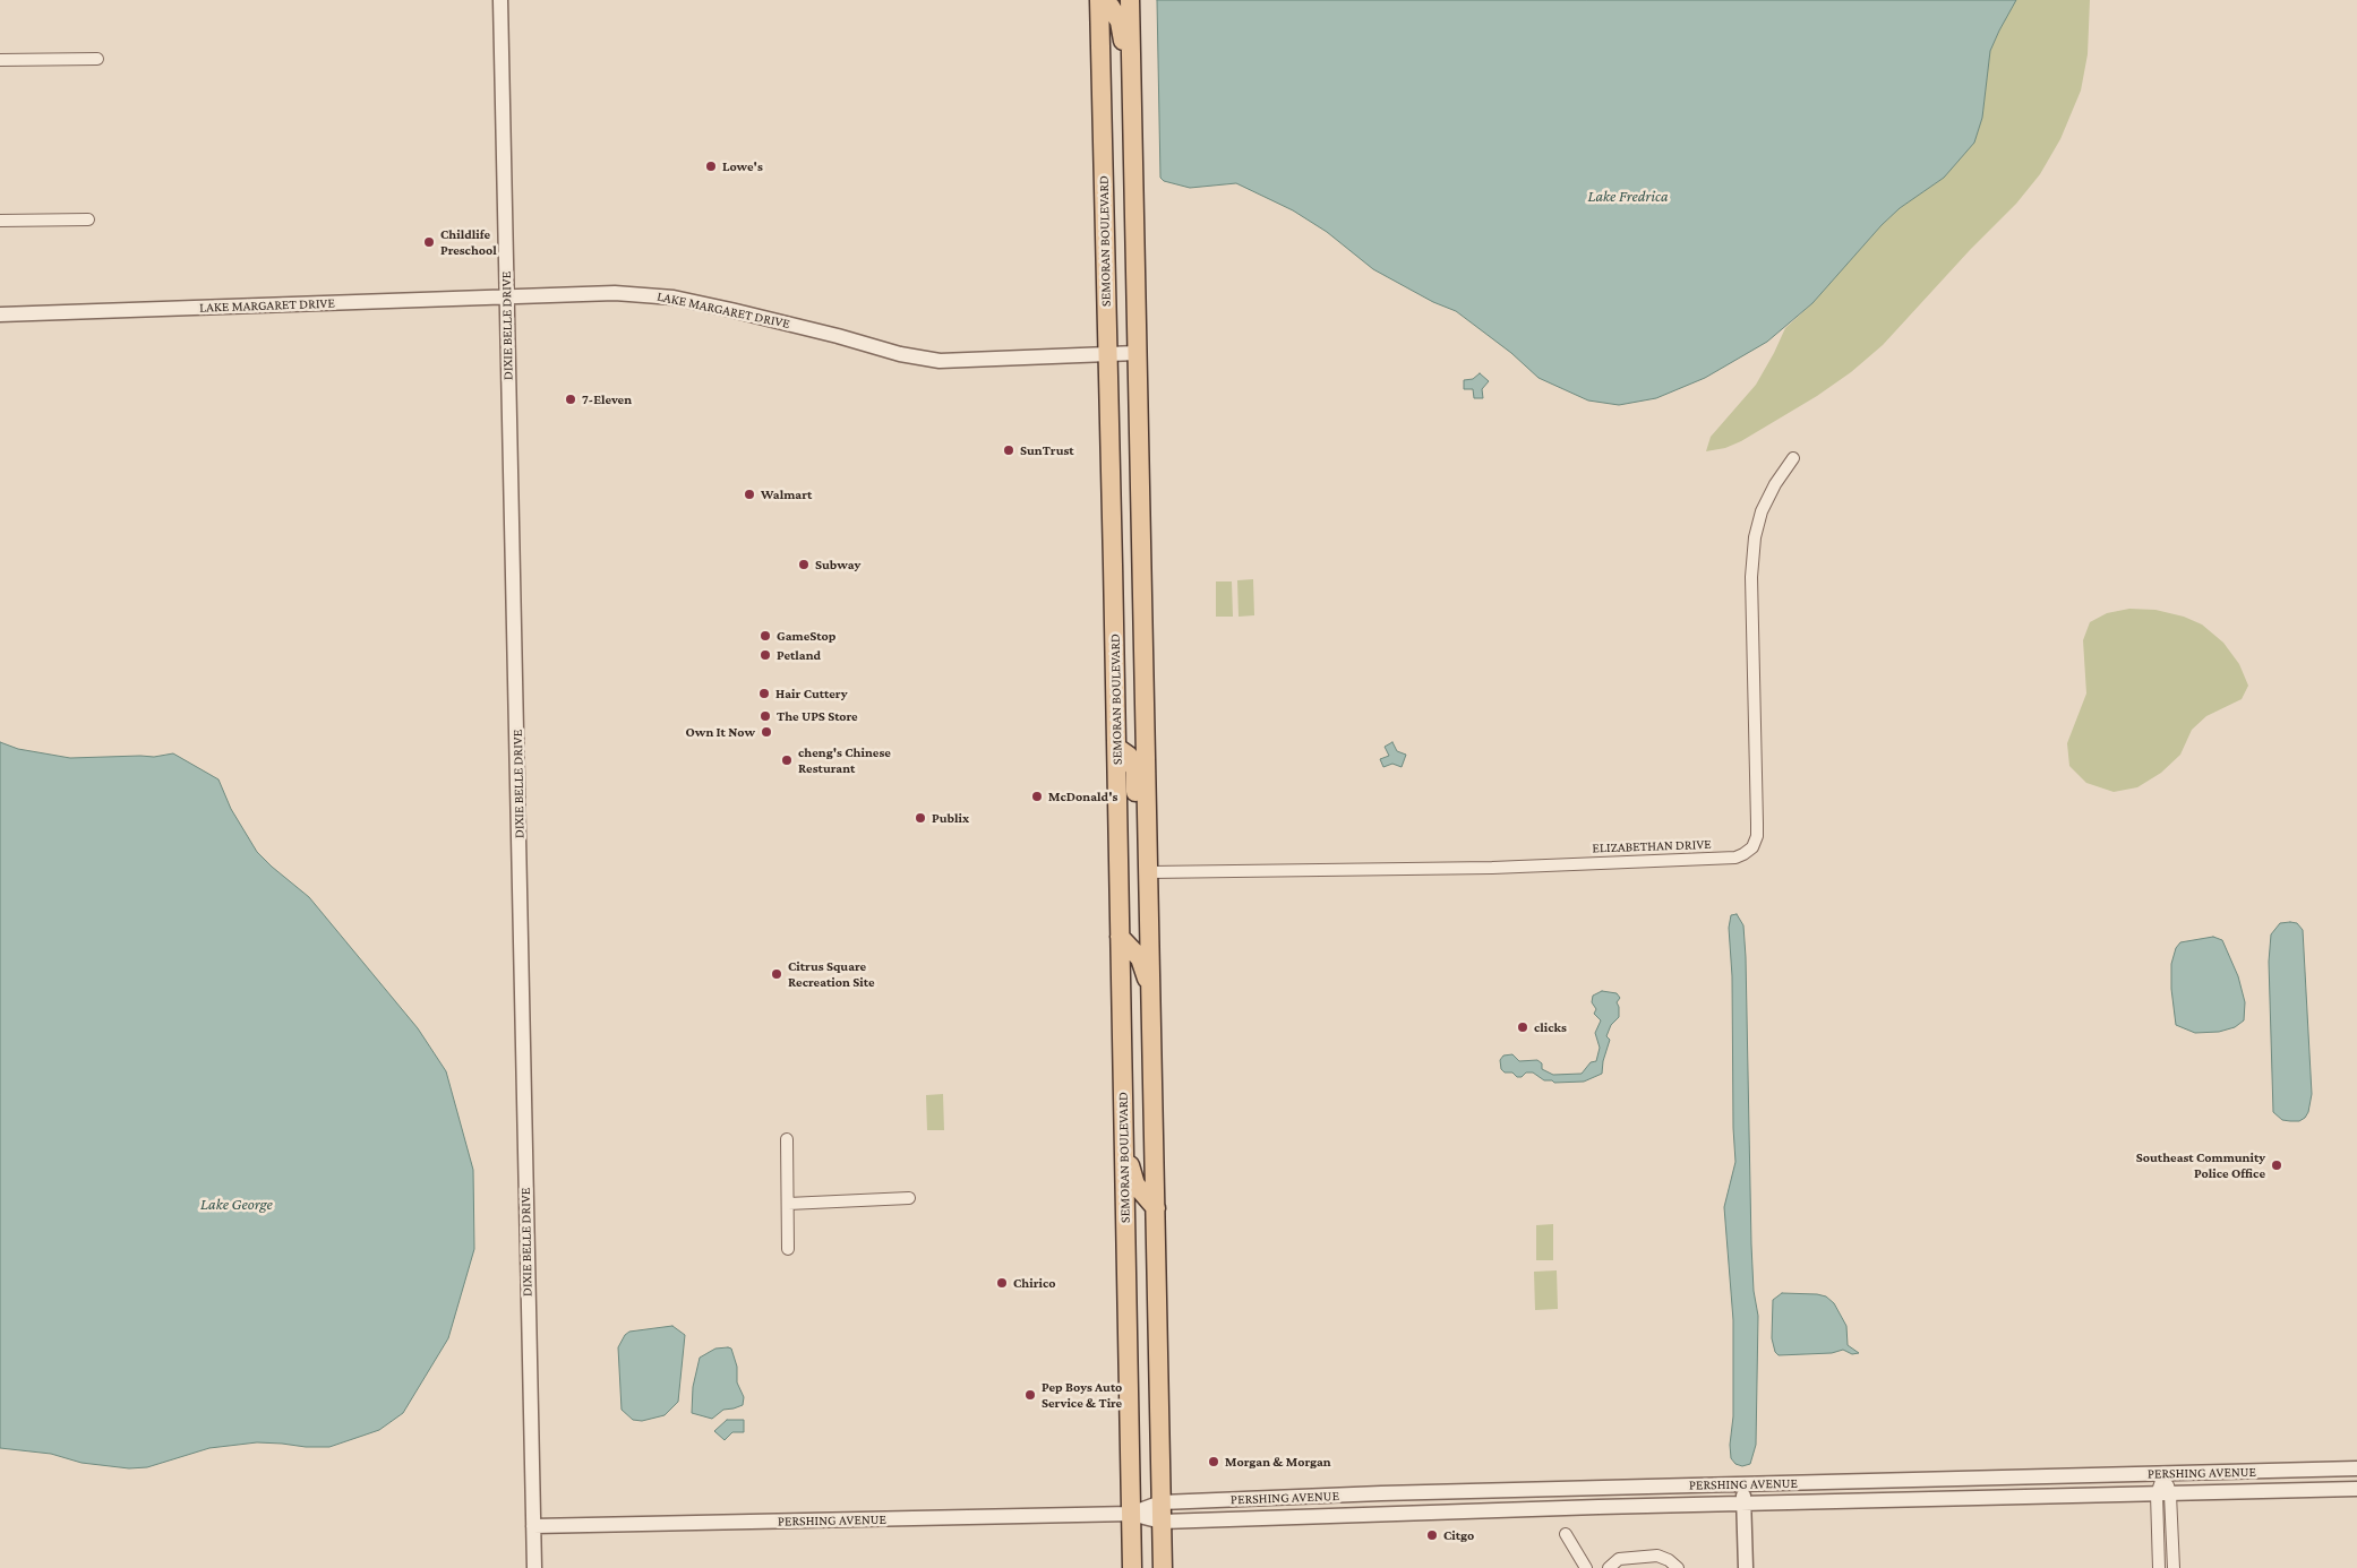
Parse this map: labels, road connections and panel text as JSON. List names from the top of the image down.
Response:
{
  "streets": {
    "main road": ["SEMORAN BOULEVARD"],
    "street": [
      "LAKE MARGARET DRIVE",
      "DIXIE BELLE DRIVE",
      "ELIZABETHAN DRIVE",
      "PERSHING AVENUE"
    ]
  },
  "crossings": [
    ["SEMORAN BOULEVARD", "LAKE MARGARET DRIVE"],
    ["SEMORAN BOULEVARD", "ELIZABETHAN DRIVE"],
    ["SEMORAN BOULEVARD", "PERSHING AVENUE"],
    ["LAKE MARGARET DRIVE", "DIXIE BELLE DRIVE"],
    ["DIXIE BELLE DRIVE", "PERSHING AVENUE"]
  ],
  "water": ["Lake Fredrica", "Lake George"],
  "places": [
    "Lowe's",
    "Childlife Preschool",
    "7-Eleven",
    "SunTrust",
    "Walmart",
    "Subway",
    "GameStop",
    "Petland",
    "Hair Cuttery",
    "The UPS Store",
    "Own It Now",
    "cheng's Chinese Resturant",
    "McDonald's",
    "Publix",
    "Citrus Square Recreation Site",
    "clicks",
    "Southeast Community Police Office",
    "Chirico",
    "Pep Boys Auto Service & Tire",
    "Morgan & Morgan",
    "Citgo"
  ]
}
